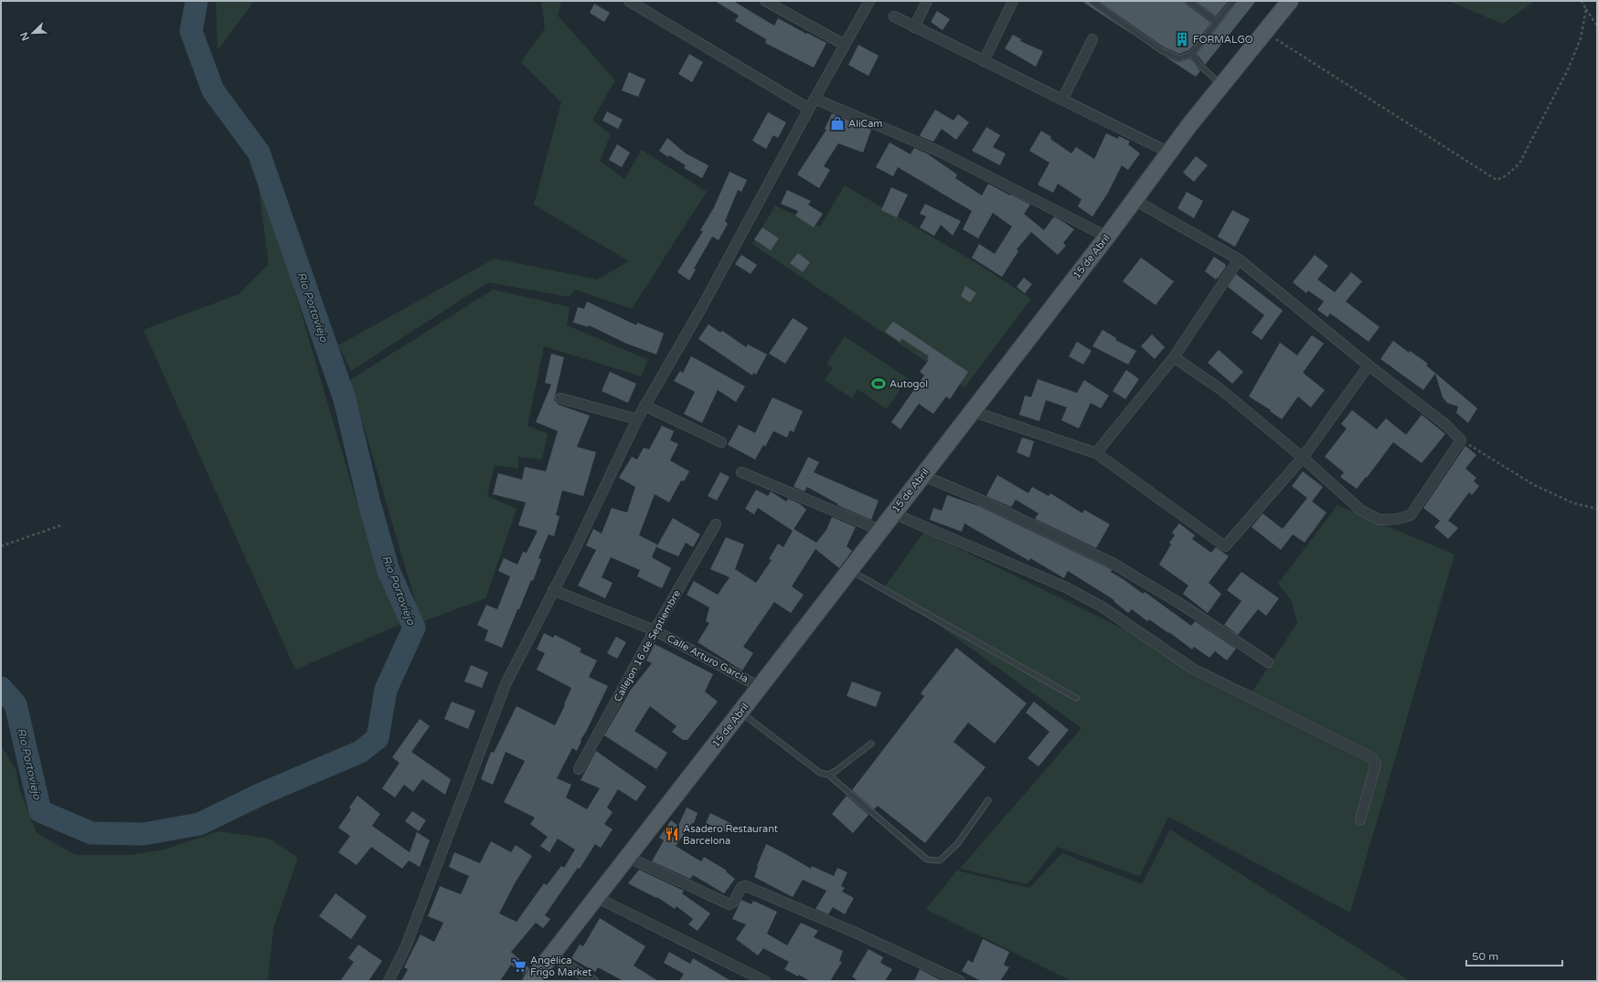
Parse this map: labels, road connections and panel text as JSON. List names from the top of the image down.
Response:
{
  "streets": {
    "main road": ["15 de Abril"],
    "street": ["Callejon 16 de Septiembre", "Calle Arturo Garcia"]
  },
  "crossings": [
    ["15 de Abril", "Calle Arturo Garcia"],
    ["Callejon 16 de Septiembre", "Calle Arturo Garcia"]
  ],
  "water": ["Río Portoviejo"],
  "places": {
    "building": ["FORMALGO"],
    "shop": ["AliCam"],
    "sports": ["Autogol"],
    "restaurant": ["Asadero Restaurant Barcelona"],
    "supermarket": ["Angélica Frigo Market"]
  },
  "scale_bar": "50 m",
  "north": "bottom left"
}
